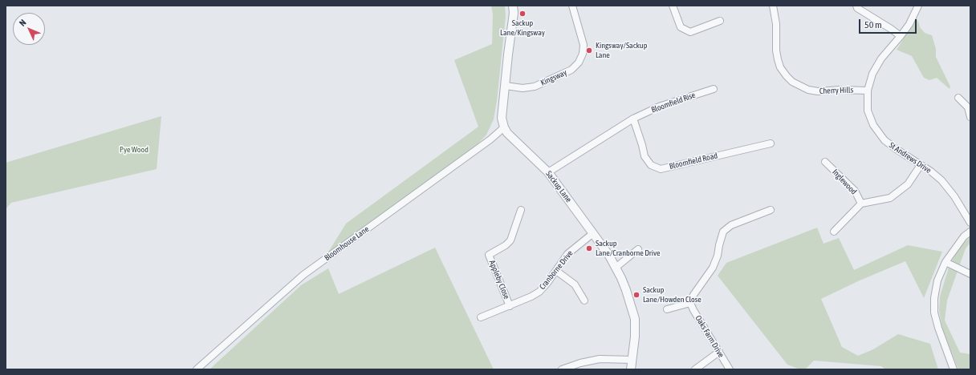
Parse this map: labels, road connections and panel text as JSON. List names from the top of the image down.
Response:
{
  "streets": {
    "street": [
      "Kingsway",
      "Cherry Hills",
      "Bloomfield Rise",
      "St Andrews Drive",
      "Bloomfield Road",
      "Inglewood",
      "Sackup Lane",
      "Bloomhouse Lane",
      "Cranborne Drive",
      "Appleby Close",
      "Oaks Farm Drive"
    ]
  },
  "crossings": [
    ["Cherry Hills", "St Andrews Drive"],
    ["Bloomfield Rise", "Bloomfield Road"],
    ["St Andrews Drive", "Inglewood"],
    ["Sackup Lane", "Bloomhouse Lane"],
    ["Sackup Lane", "Cranborne Drive"],
    ["Cranborne Drive", "Appleby Close"]
  ],
  "parks": ["Pye Wood"],
  "places": [
    "Sackup Lane/Kingsway",
    "Kingsway/Sackup Lane",
    "Sackup Lane/Cranborne Drive",
    "Sackup Lane/Howden Close"
  ],
  "scale_bar": "50 m",
  "north": "top left"
}
